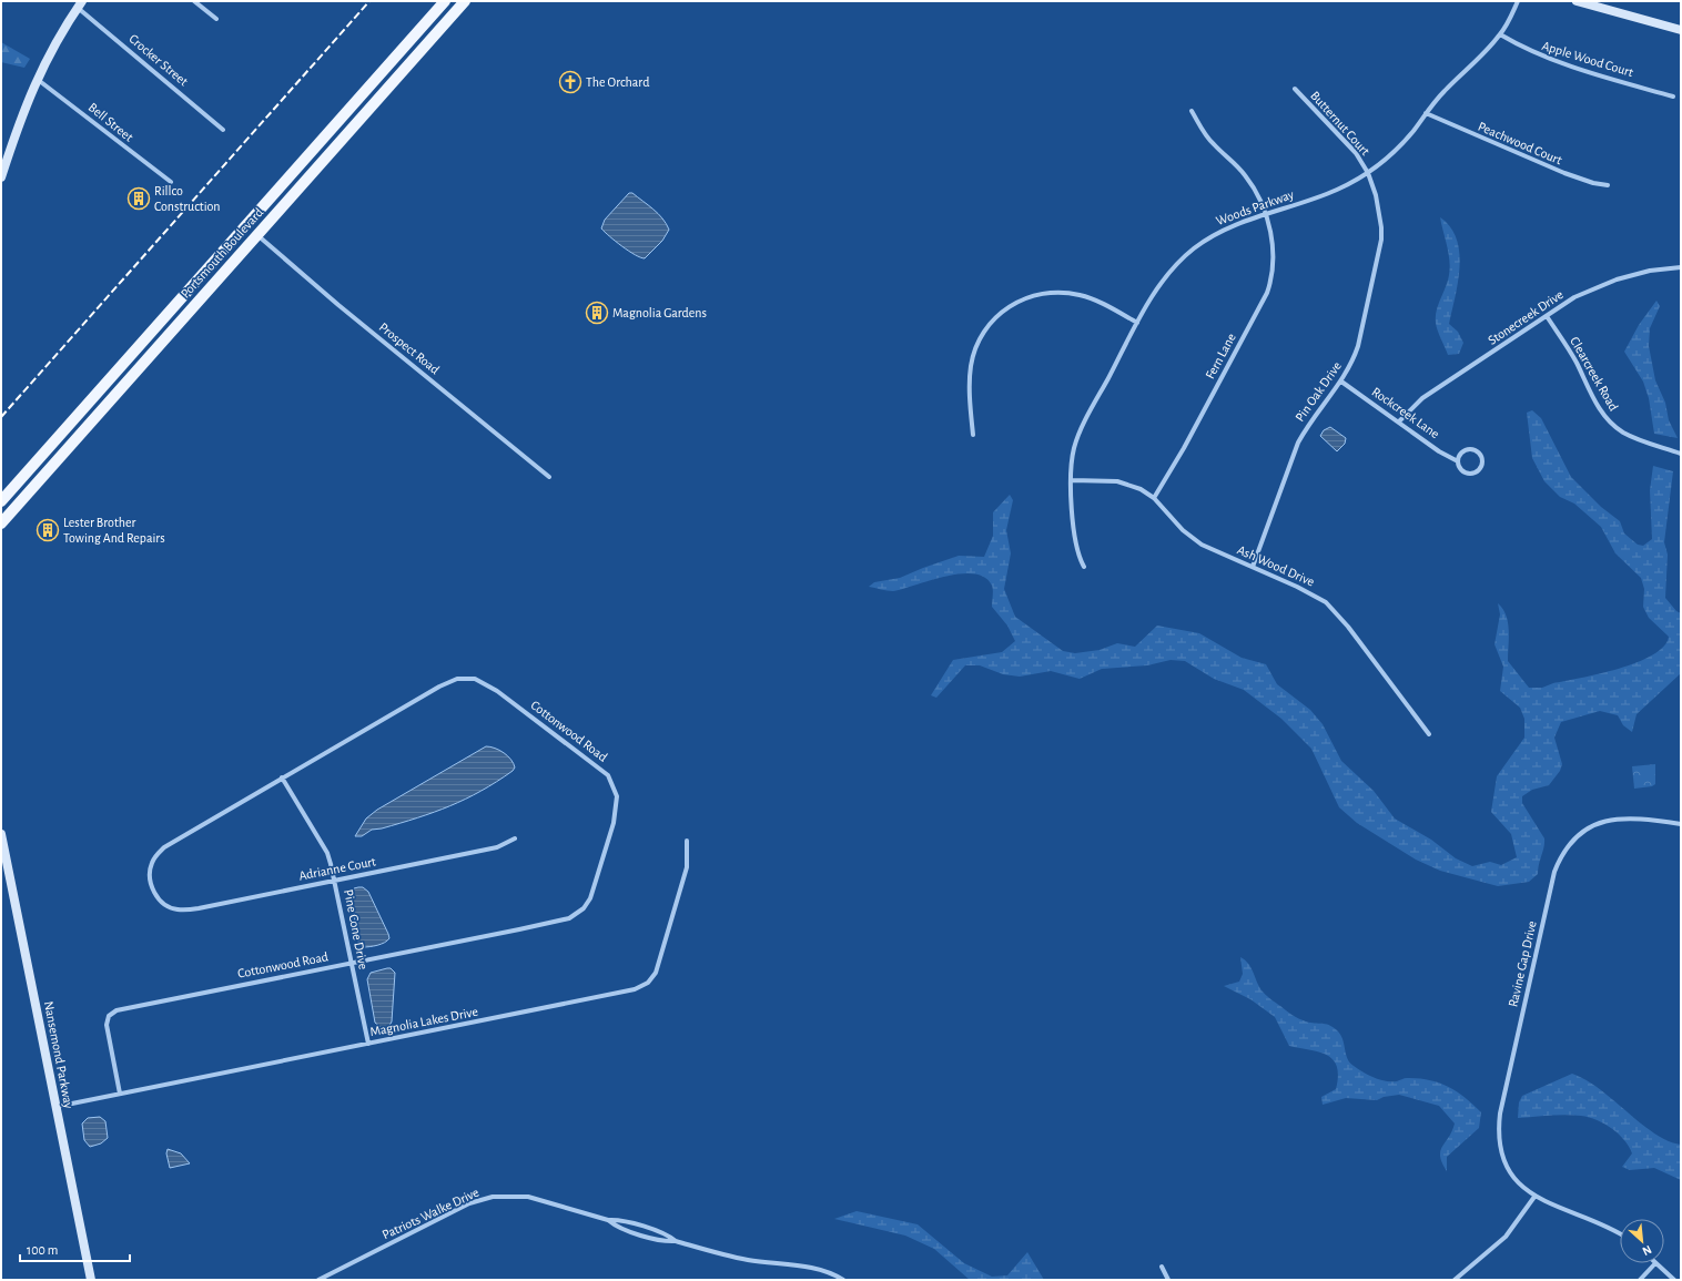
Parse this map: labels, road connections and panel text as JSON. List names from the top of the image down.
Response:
{
  "streets": {
    "main road": ["Portsmouth Boulevard", "Nansemond Parkway"],
    "street": [
      "Apple Wood Court",
      "Crocker Street",
      "Bell Street",
      "Butternut Court",
      "Peachwood Court",
      "Woods Parkway",
      "Stonecreek Drive",
      "Prospect Road",
      "Fern Lane",
      "Clearcreek Road",
      "Pin Oak Drive",
      "Rockcreek Lane",
      "Ash Wood Drive",
      "Cottonwood Road",
      "Adrianne Court",
      "Pine Cone Drive",
      "Ravine Gap Drive",
      "Magnolia Lakes Drive",
      "Patriots Walke Drive"
    ]
  },
  "crossings": [
    ["Apple Wood Court", "Woods Parkway"],
    ["Butternut Court", "Woods Parkway"],
    ["Butternut Court", "Pin Oak Drive"],
    ["Peachwood Court", "Woods Parkway"],
    ["Woods Parkway", "Fern Lane"],
    ["Woods Parkway", "Pin Oak Drive"],
    ["Woods Parkway", "Ash Wood Drive"],
    ["Portsmouth Boulevard", "Prospect Road"],
    ["Stonecreek Drive", "Clearcreek Road"],
    ["Stonecreek Drive", "Rockcreek Lane"],
    ["Fern Lane", "Ash Wood Drive"],
    ["Pin Oak Drive", "Rockcreek Lane"],
    ["Pin Oak Drive", "Ash Wood Drive"],
    ["Cottonwood Road", "Adrianne Court"],
    ["Cottonwood Road", "Pine Cone Drive"],
    ["Cottonwood Road", "Magnolia Lakes Drive"],
    ["Adrianne Court", "Pine Cone Drive"],
    ["Pine Cone Drive", "Magnolia Lakes Drive"],
    ["Magnolia Lakes Drive", "Nansemond Parkway"]
  ],
  "places": {
    "church": ["The Orchard"],
    "building": ["Rillco Construction", "Magnolia Gardens", "Lester Brother Towing And Repairs"]
  },
  "scale_bar": "100 m",
  "north": "bottom right"
}
